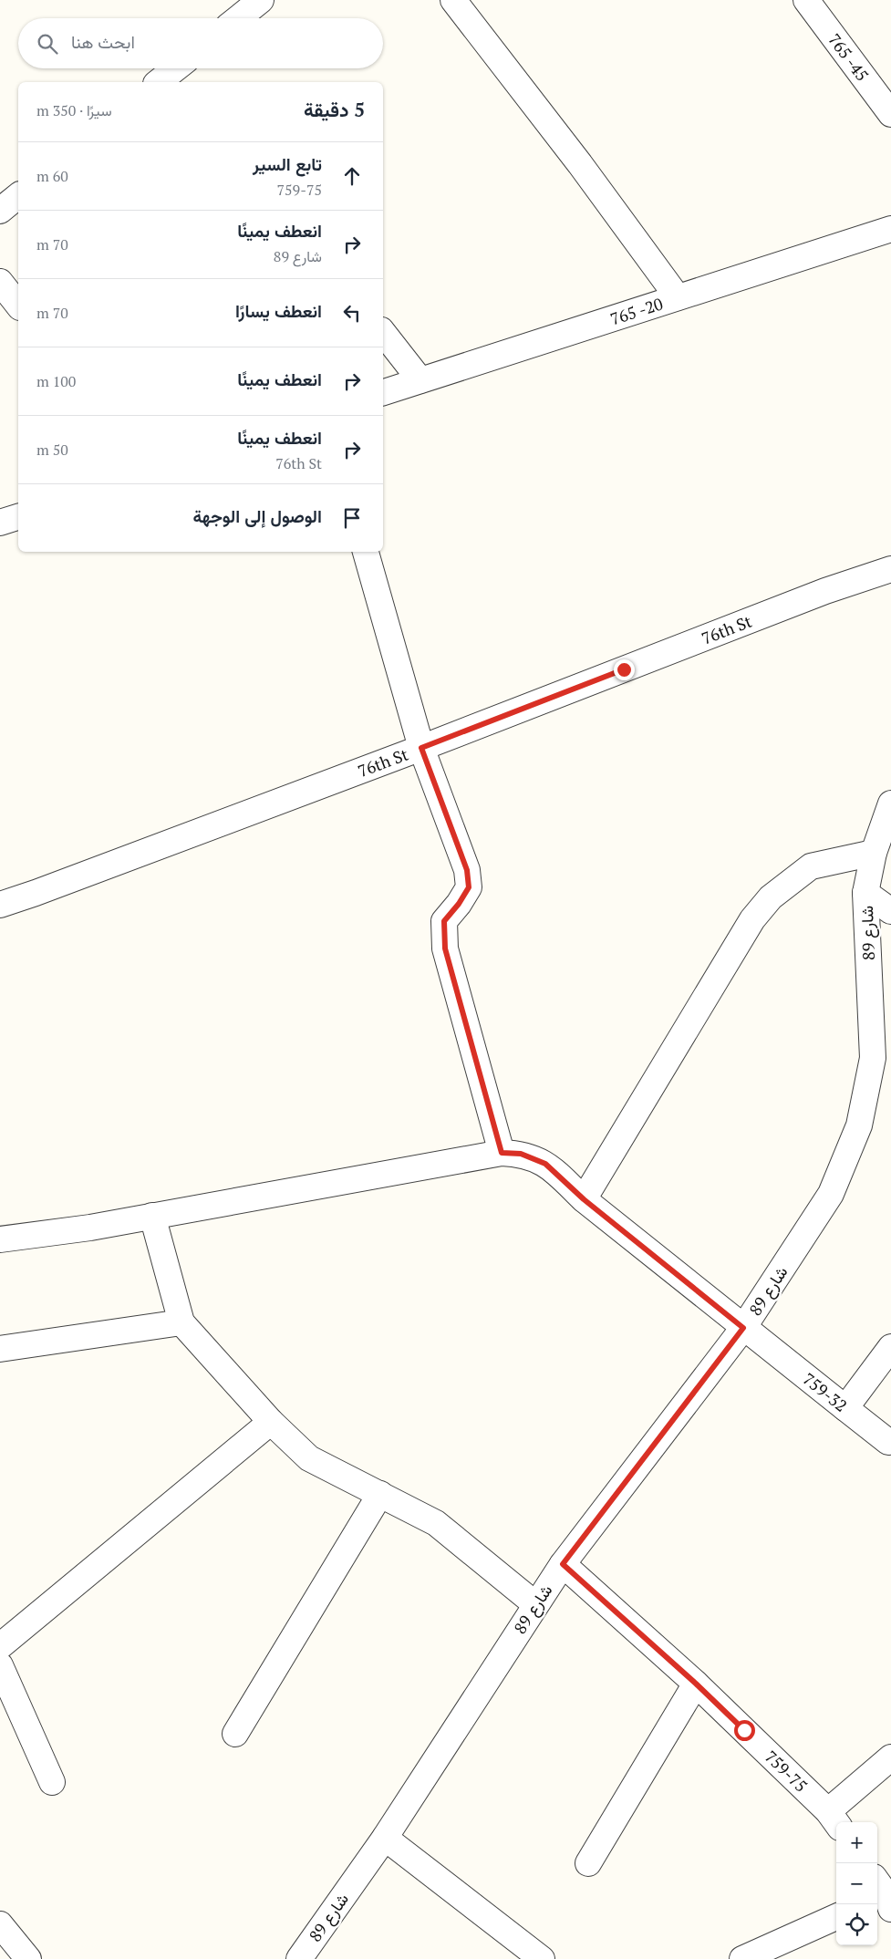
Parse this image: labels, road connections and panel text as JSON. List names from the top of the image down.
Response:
{
  "streets": {
    "street": [
      "765 -45",
      "765 -20",
      "76th St",
      "شارع 89",
      "759-32",
      "759-75"
    ]
  },
  "crossings": [
    ["شارع 89", "759-32"],
    ["شارع 89", "759-75"]
  ],
  "page": {
    "search": "ابحث هنا",
    "heading": ["5 دقيقة", "سيرًا · 350 m"],
    "list": [
      ["تابع السير", "759-75", "60 m"],
      ["انعطف يمينًا", "شارع 89", "70 m"],
      ["انعطف يسارًا", "70 m"],
      ["انعطف يمينًا", "100 m"],
      ["انعطف يمينًا", "76th St", "50 m"],
      "الوصول إلى الوجهة"
    ],
    "map_buttons": ["+", "−"]
  }
}
